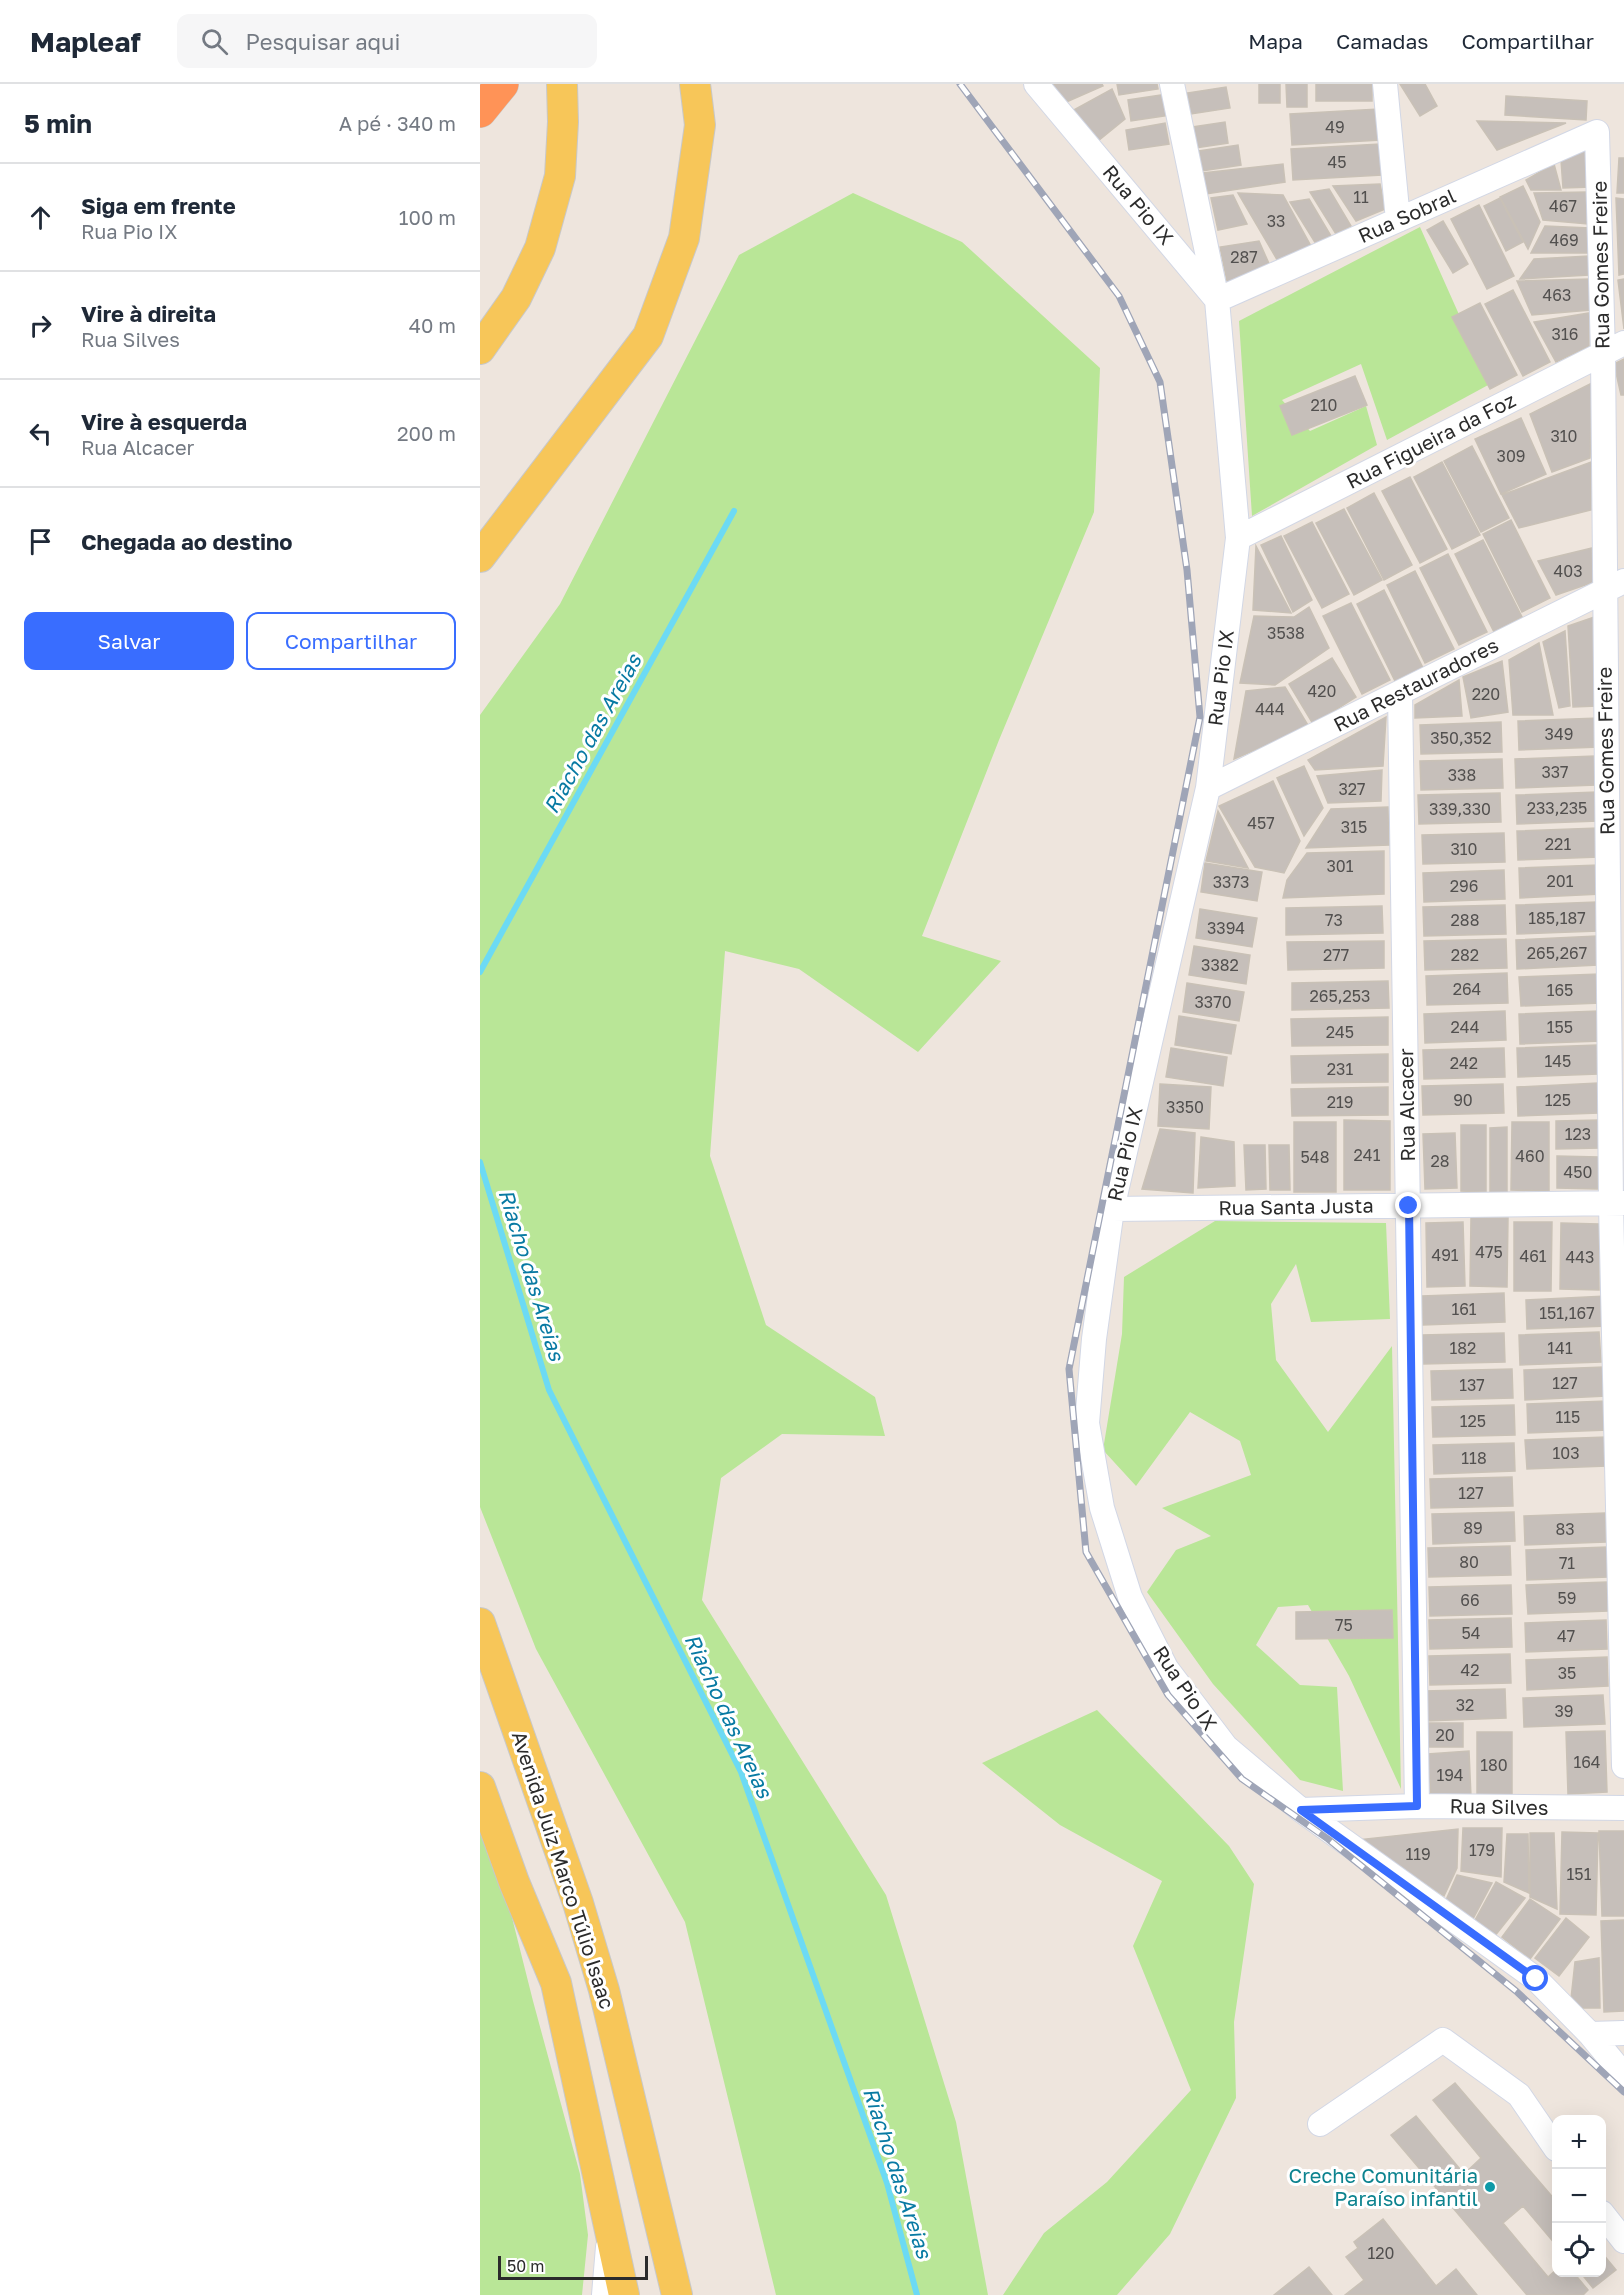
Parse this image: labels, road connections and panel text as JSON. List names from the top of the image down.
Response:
{
  "streets": {
    "main road": ["Avenida Juiz Marco Túlio Isaac"],
    "street": [
      "Rua Pio IX",
      "Rua Sobral",
      "Rua Gomes Freire",
      "Rua Figueira da Foz",
      "Rua Restauradores",
      "Rua Alcacer",
      "Rua Santa Justa",
      "Rua Silves"
    ]
  },
  "crossings": [
    ["Rua Pio IX", "Rua Sobral"],
    ["Rua Pio IX", "Rua Figueira da Foz"],
    ["Rua Pio IX", "Rua Restauradores"],
    ["Rua Pio IX", "Rua Santa Justa"],
    ["Rua Pio IX", "Rua Silves"],
    ["Rua Sobral", "Rua Gomes Freire"],
    ["Rua Gomes Freire", "Rua Figueira da Foz"],
    ["Rua Gomes Freire", "Rua Restauradores"],
    ["Rua Gomes Freire", "Rua Santa Justa"],
    ["Rua Restauradores", "Rua Alcacer"],
    ["Rua Alcacer", "Rua Santa Justa"],
    ["Rua Alcacer", "Rua Silves"]
  ],
  "water": ["Riacho das Areias"],
  "places": ["Creche Comunitária Paraíso infantil"],
  "house_numbers": [
    "49",
    "45",
    "11",
    "467",
    "33",
    "469",
    "287",
    "463",
    "316",
    "210",
    "310",
    "309",
    "403",
    "3538",
    "420",
    "220",
    "444",
    "349",
    "350,352",
    "337",
    "338",
    "327",
    "233,235",
    "339,330",
    "457",
    "315",
    "221",
    "310",
    "301",
    "201",
    "3373",
    "296",
    "185,187",
    "73",
    "288",
    "3394",
    "265,267",
    "277",
    "282",
    "3382",
    "264",
    "165",
    "265,253",
    "3370",
    "244",
    "155",
    "245",
    "145",
    "242",
    "231",
    "90",
    "125",
    "219",
    "3350",
    "123",
    "241",
    "460",
    "548",
    "28",
    "450",
    "475",
    "491",
    "461",
    "443",
    "161",
    "151,167",
    "182",
    "141",
    "127",
    "137",
    "115",
    "125",
    "103",
    "118",
    "127",
    "89",
    "83",
    "80",
    "71",
    "59",
    "66",
    "75",
    "54",
    "47",
    "42",
    "35",
    "32",
    "39",
    "20",
    "164",
    "180",
    "194",
    "179",
    "119",
    "151",
    "120"
  ],
  "scale_bar": "50 m",
  "page": {
    "header": "Mapleaf",
    "search": "Pesquisar aqui",
    "nav": ["Mapa", "Camadas", "Compartilhar"],
    "heading": ["5 min", "A pé · 340 m"],
    "list": [
      ["Siga em frente", "Rua Pio IX", "100 m"],
      ["Vire à direita", "Rua Silves", "40 m"],
      ["Vire à esquerda", "Rua Alcacer", "200 m"],
      "Chegada ao destino"
    ],
    "buttons": ["Salvar", "Compartilhar"],
    "map_buttons": ["+", "−"],
    "scale": "50 m"
  }
}
